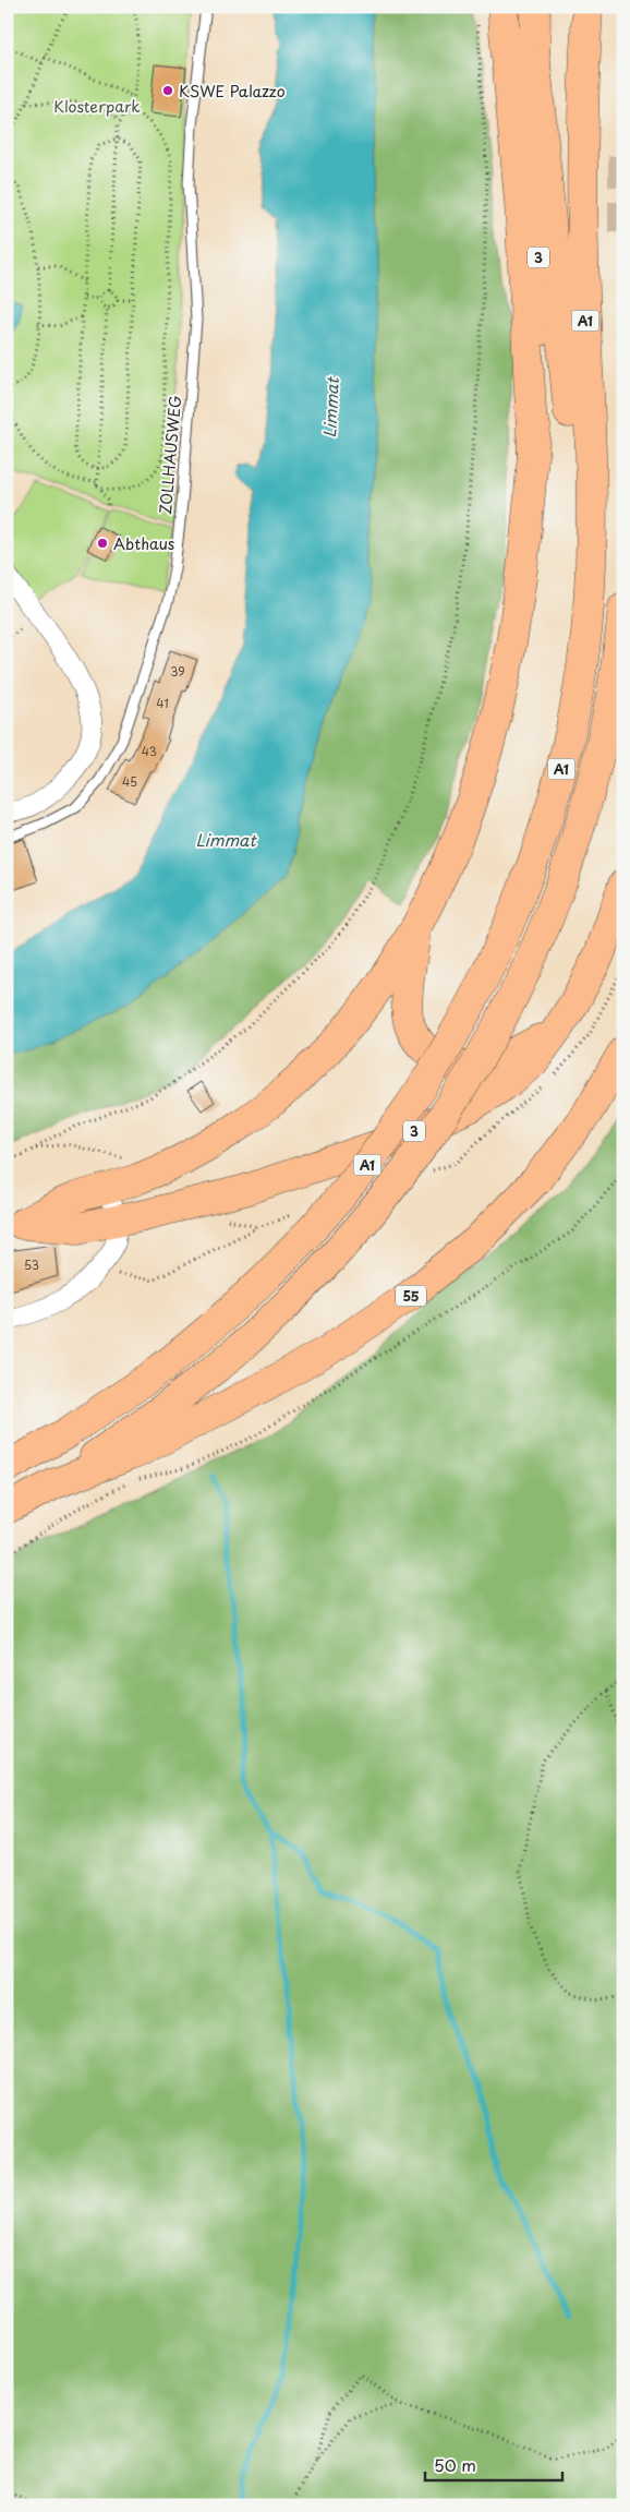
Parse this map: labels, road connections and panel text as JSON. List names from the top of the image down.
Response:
{
  "streets": {
    "main road": ["3", "A1", "55"],
    "lane": ["ZOLLHAUSWEG"]
  },
  "crossings": [
    ["A1", "55"]
  ],
  "water": ["Limmat"],
  "parks": ["Klosterpark"],
  "places": ["KSWE Palazzo", "Abthaus"],
  "house_numbers": [
    "39",
    "41",
    "43",
    "45",
    "53"
  ],
  "scale_bar": "50 m"
}
